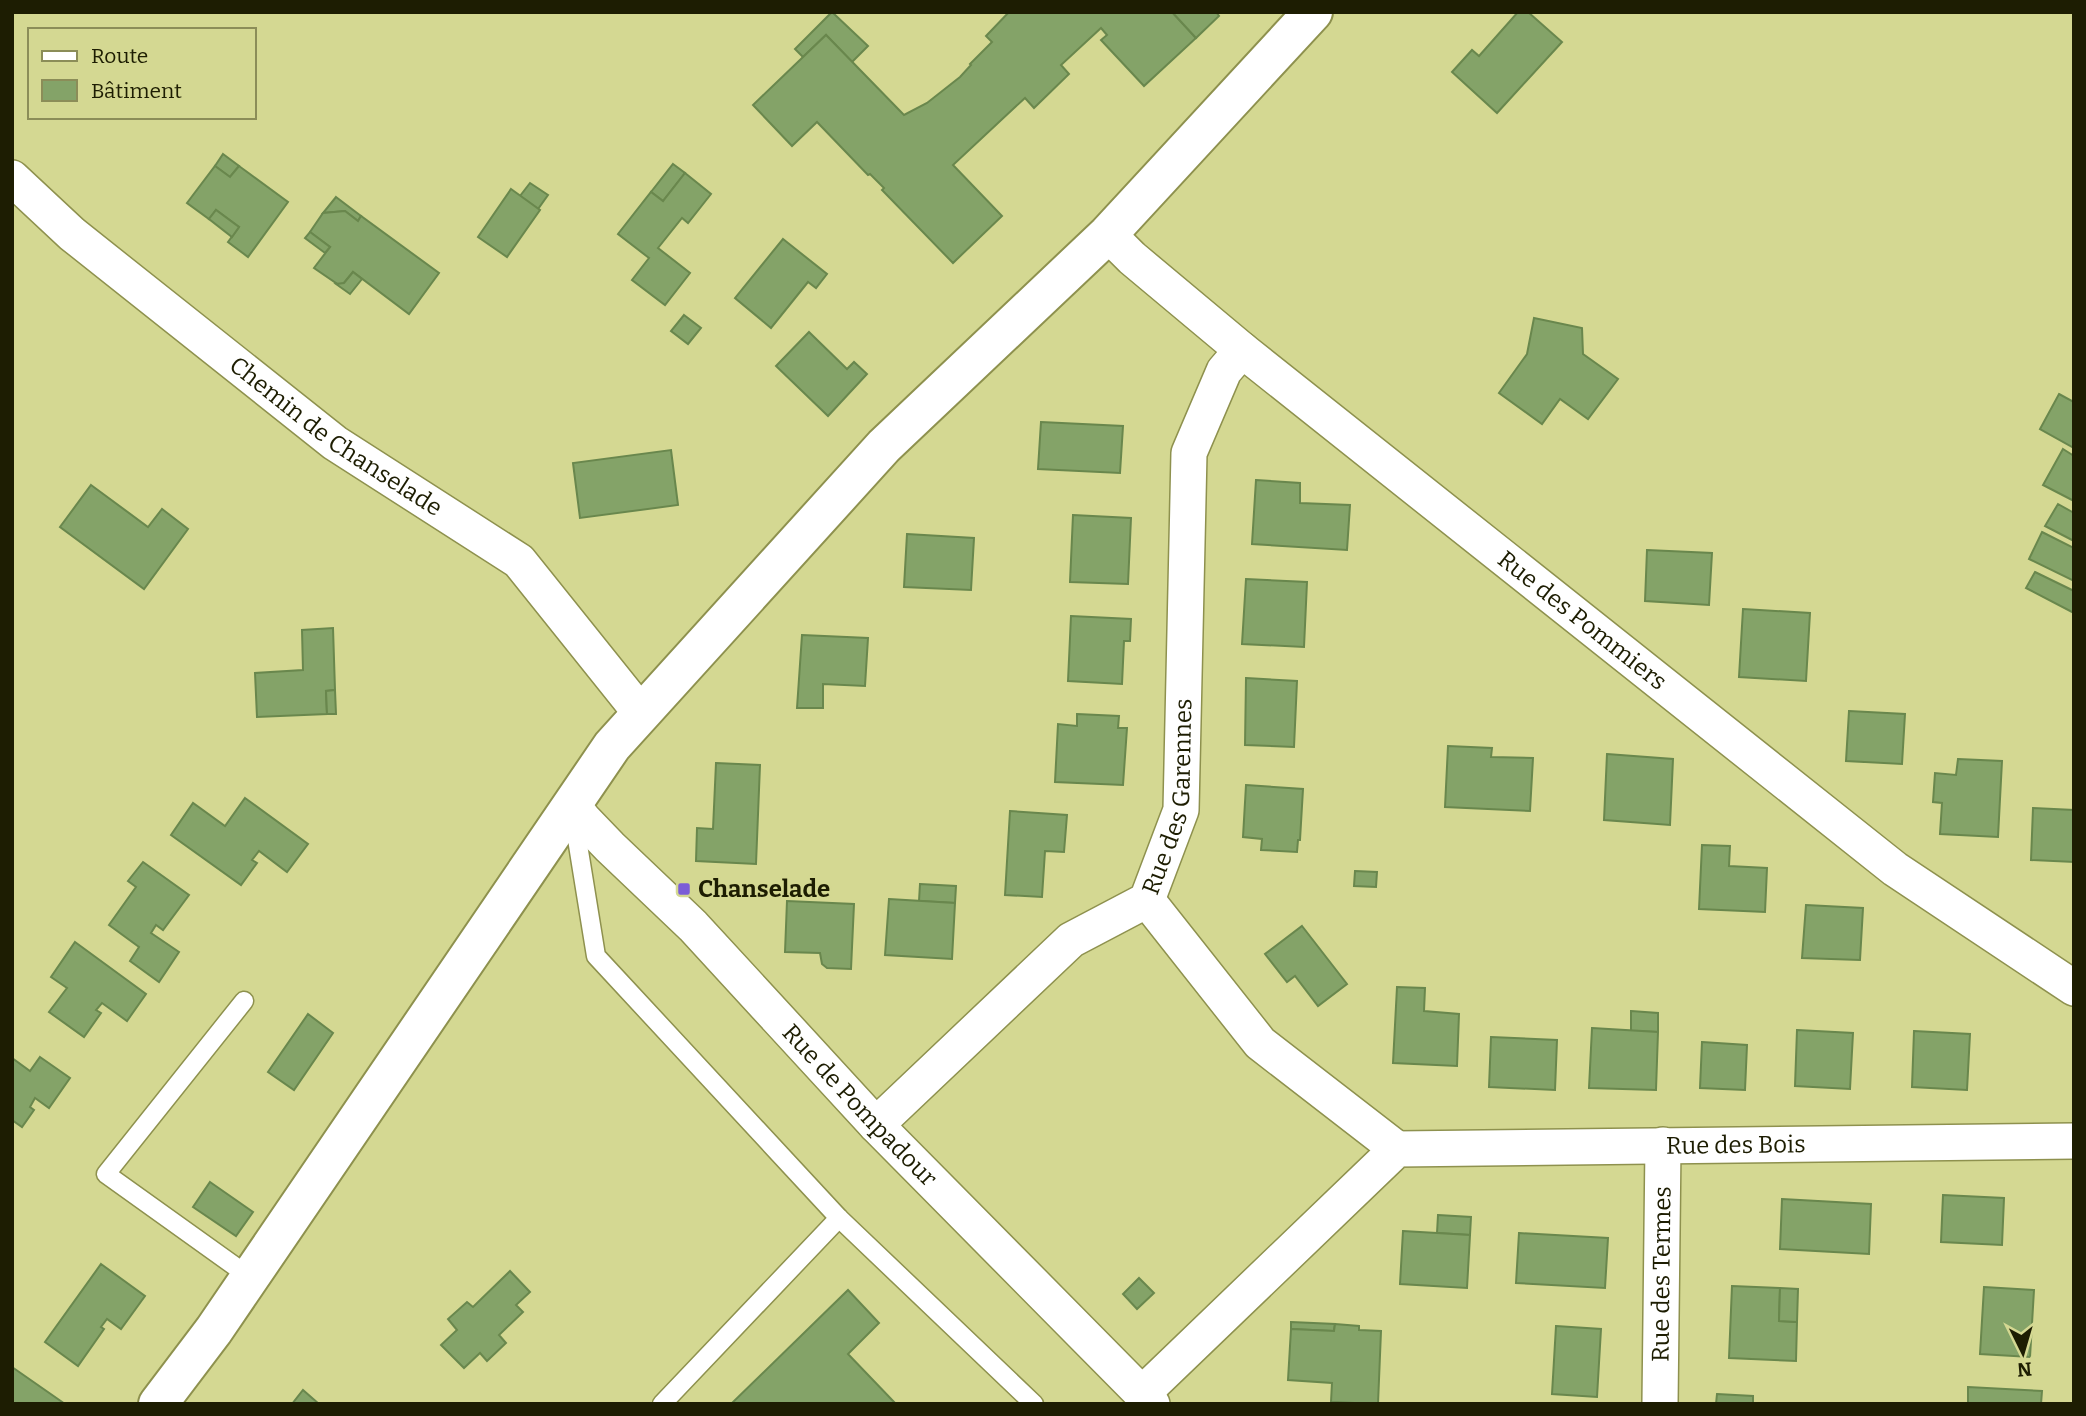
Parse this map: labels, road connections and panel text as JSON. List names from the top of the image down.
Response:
{
  "streets": {
    "street": [
      "Chemin de Chanselade",
      "Rue des Pommiers",
      "Rue des Garennes",
      "Rue de Pompadour",
      "Rue des Bois",
      "Rue des Termes"
    ]
  },
  "crossings": [
    ["Rue des Pommiers", "Rue des Garennes"],
    ["Rue des Garennes", "Rue de Pompadour"],
    ["Rue des Bois", "Rue des Termes"]
  ],
  "places": {
    "transit": ["Chanselade"]
  },
  "legend": ["Route", "Bâtiment"],
  "north": "bottom"
}
